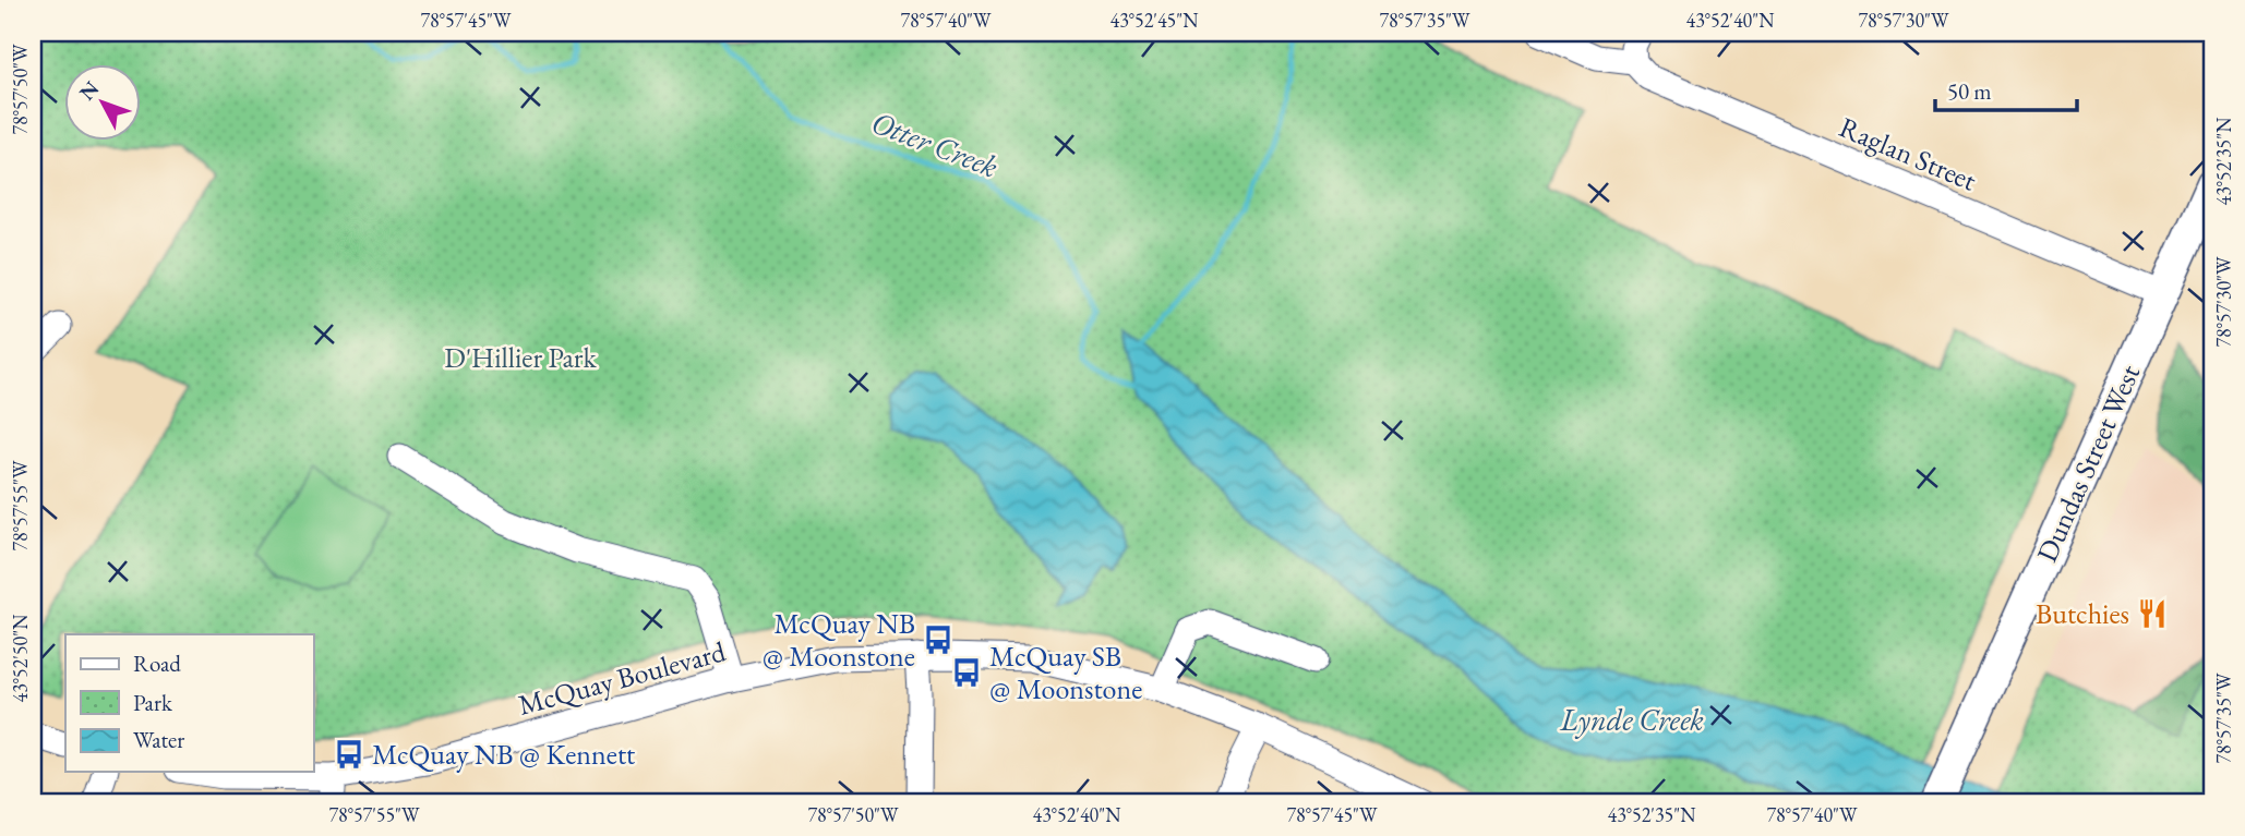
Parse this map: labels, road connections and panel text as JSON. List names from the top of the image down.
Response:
{
  "streets": {
    "main road": ["Dundas Street West"],
    "street": ["Raglan Street", "McQuay Boulevard"]
  },
  "crossings": [
    ["Raglan Street", "Dundas Street West"]
  ],
  "water": ["Otter Creek", "Lynde Creek"],
  "parks": ["D'Hillier Park"],
  "places": {
    "restaurant": ["Butchies"],
    "bus stop": ["McQuay NB @ Moonstone", "McQuay SB @ Moonstone", "McQuay NB @ Kennett"]
  },
  "legend": ["Road", "Park", "Water"],
  "scale_bar": "50 m",
  "north": "top left",
  "coordinates": [
    "78°57'45\"W",
    "78°57'40\"W",
    "43°52'45\"N",
    "78°57'35\"W",
    "43°52'40\"N",
    "78°57'30\"W",
    "78°57'50\"W",
    "43°52'35\"N",
    "78°57'55\"W",
    "43°52'50\"N"
  ]
}
